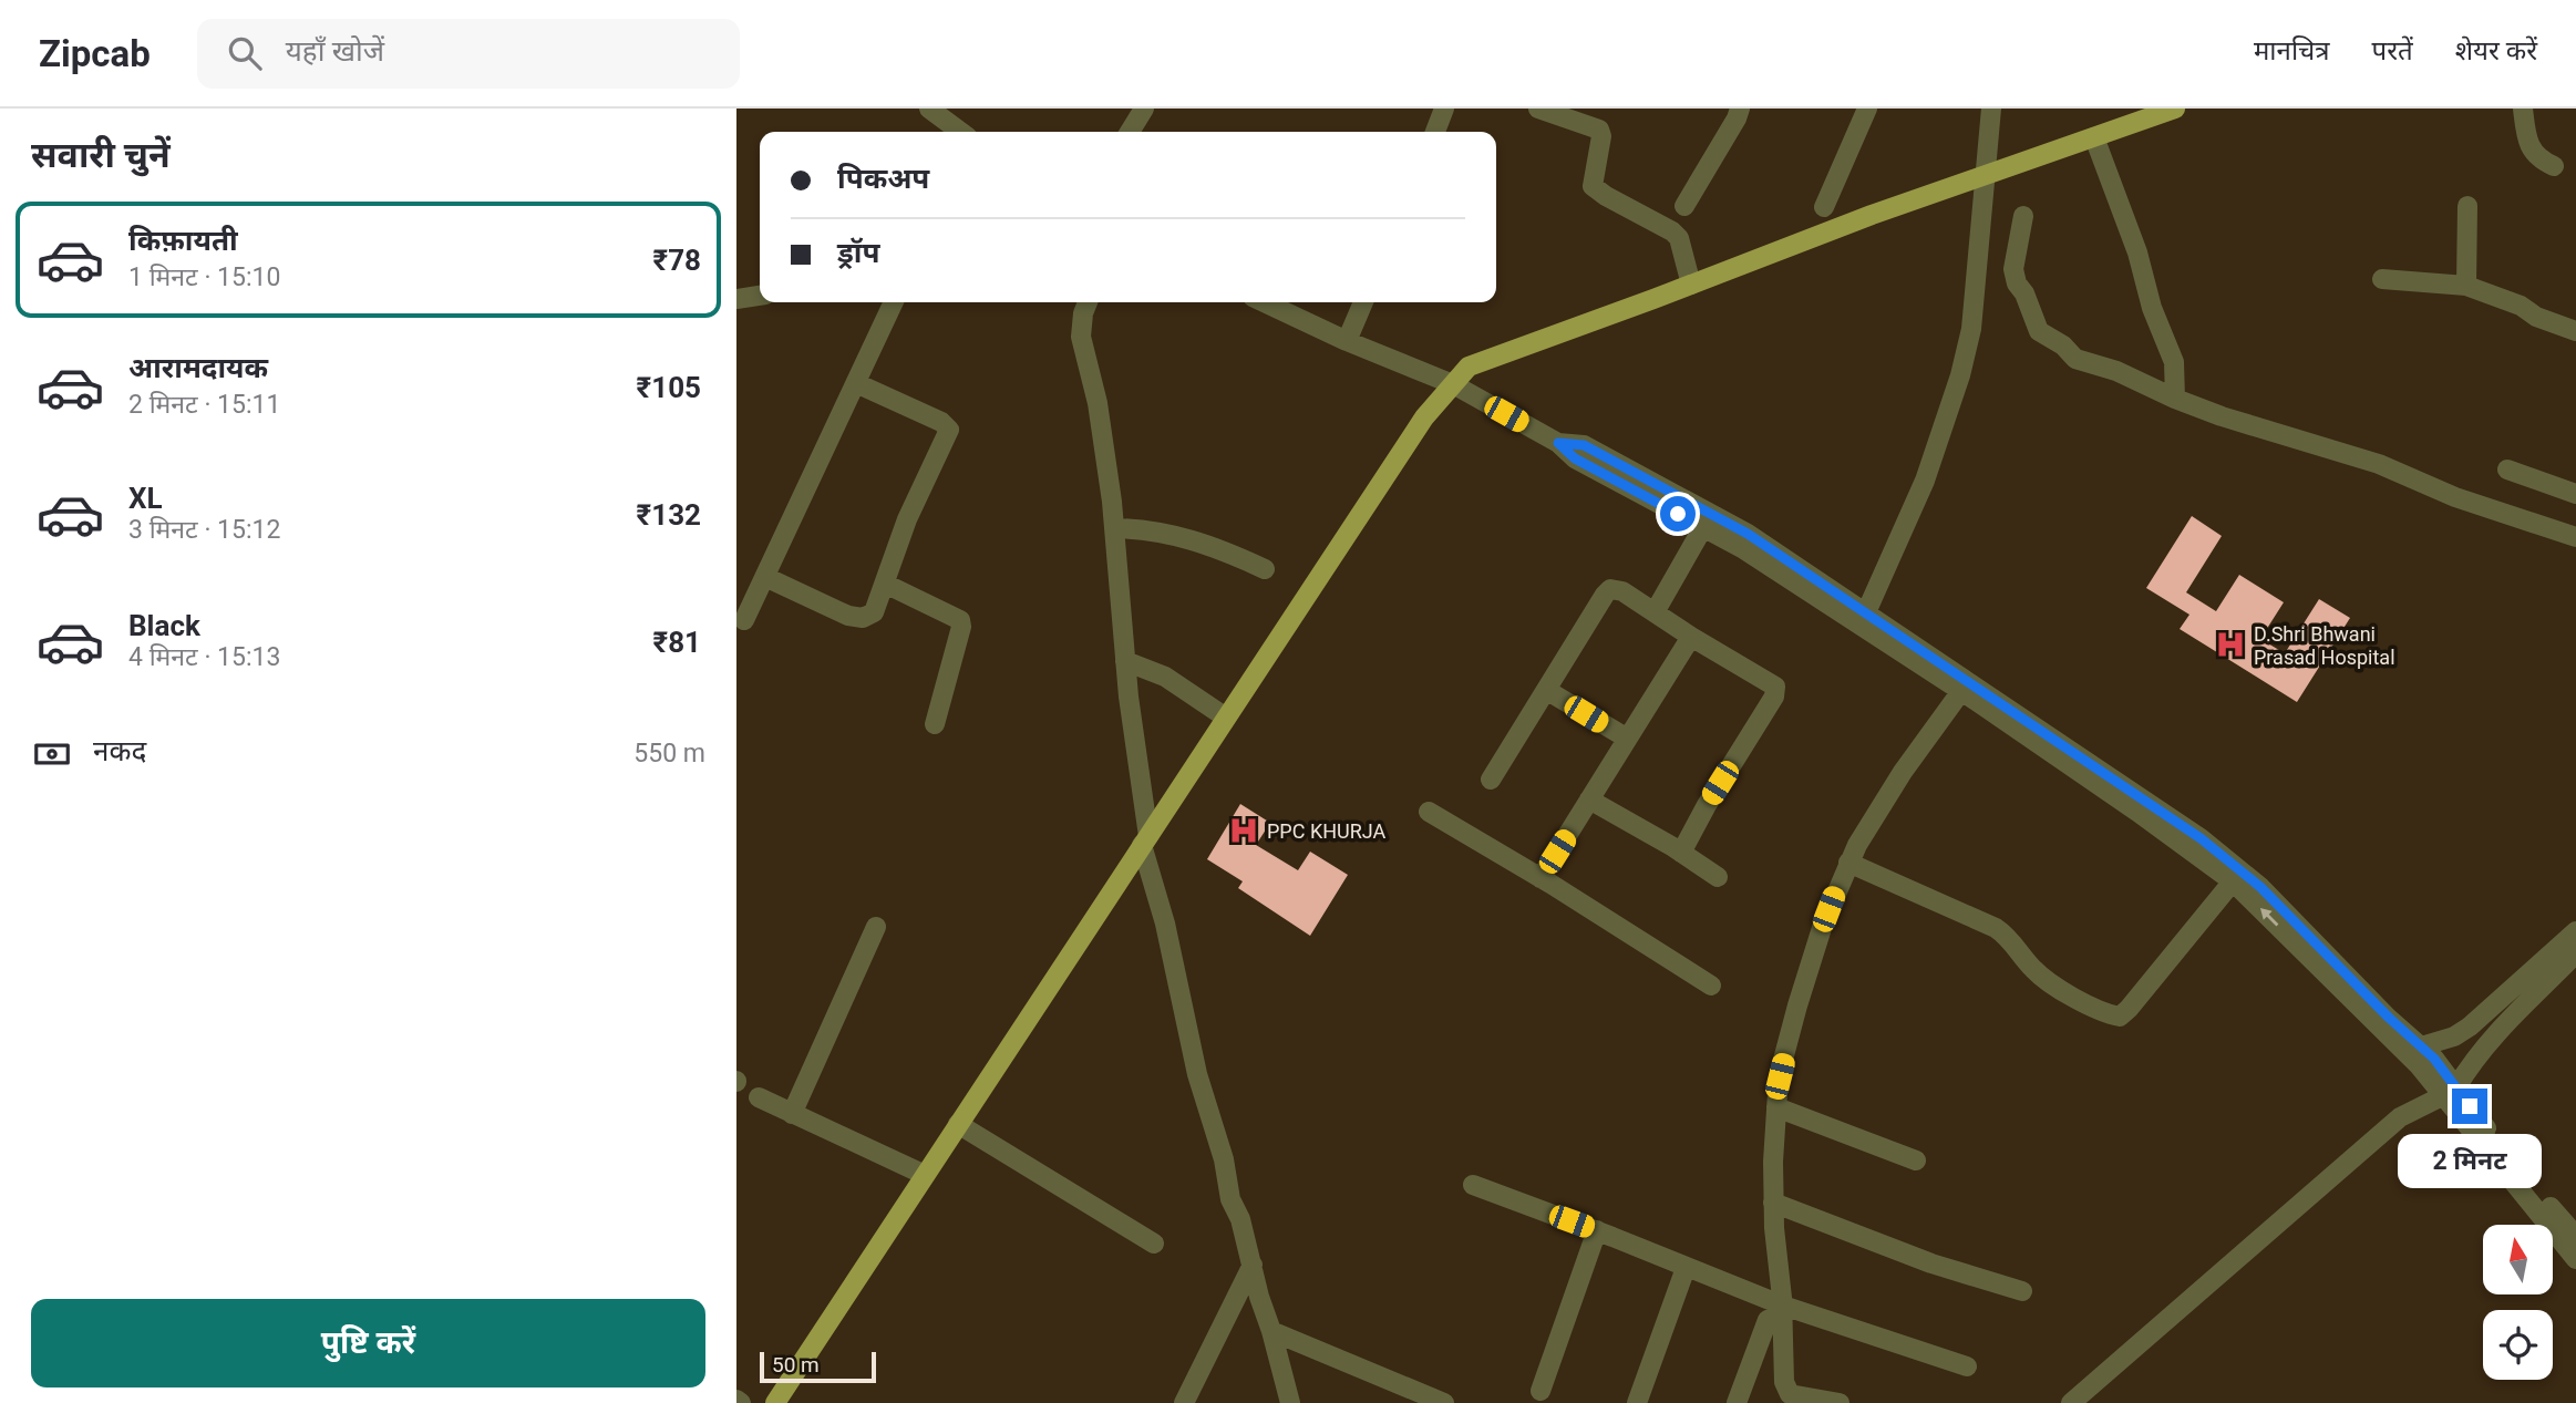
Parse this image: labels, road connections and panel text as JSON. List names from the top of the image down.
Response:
{
  "places": {
    "hospital": ["D.Shri Bhwani Prasad Hospital", "PPC KHURJA"]
  },
  "scale_bar": "50 m",
  "north": "top",
  "page": {
    "header": "Zipcab",
    "search": "यहाँ खोजें",
    "nav": ["मानचित्र", "परतें", "शेयर करें"],
    "heading": "सवारी चुनें",
    "banner": ["पिकअप", "ड्रॉप"],
    "list": [
      {
        "name": "किफ़ायती",
        "note": "1 मिनट · 15:10",
        "value": "₹78"
      },
      {
        "name": "आरामदायक",
        "note": "2 मिनट · 15:11",
        "value": "₹105"
      },
      {
        "name": "XL",
        "note": "3 मिनट · 15:12",
        "value": "₹132"
      },
      {
        "name": "Black",
        "note": "4 मिनट · 15:13",
        "value": "₹81"
      }
    ],
    "pay": ["नकद", "550 m"],
    "bubble": "2 मिनट",
    "buttons": "पुष्टि करें",
    "scale": "50 m"
  }
}
